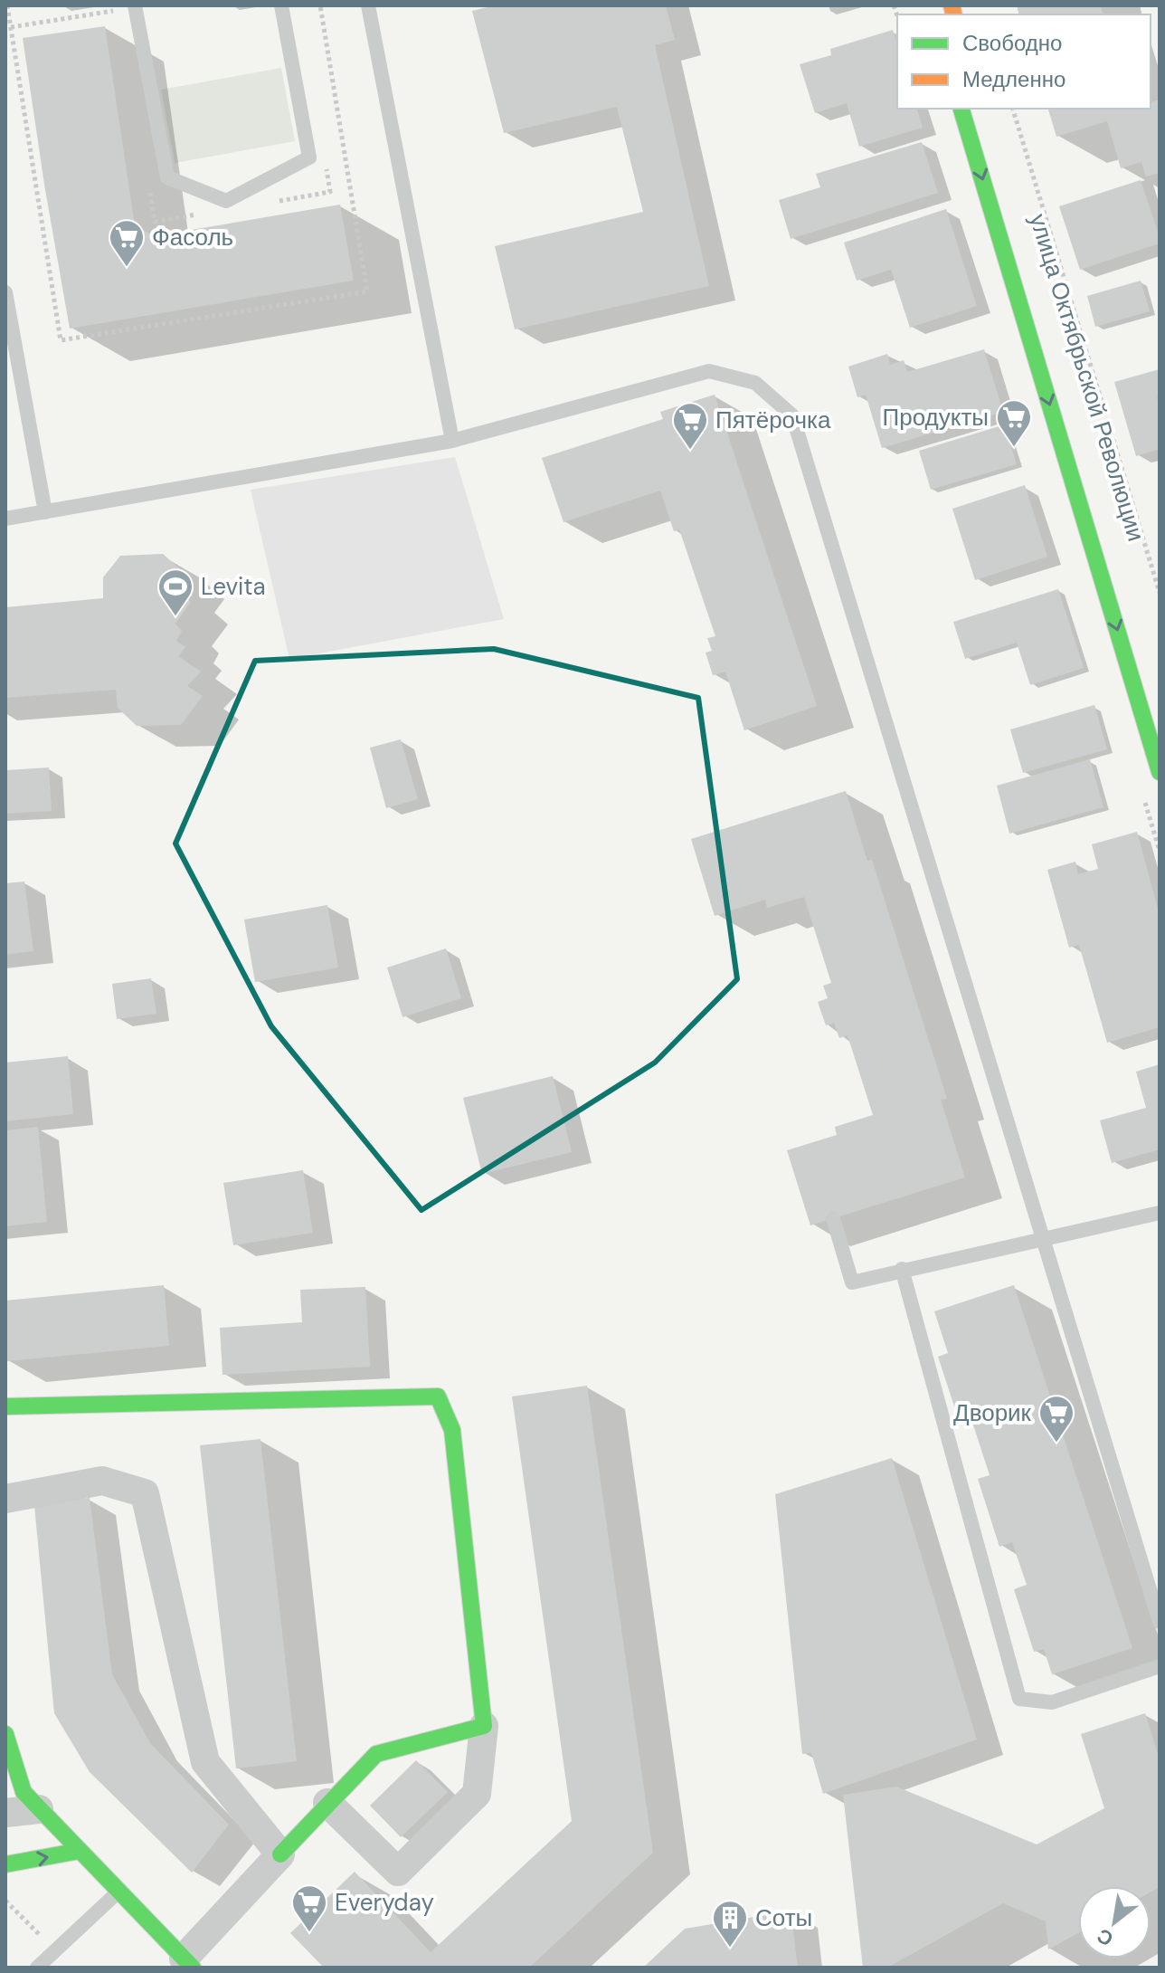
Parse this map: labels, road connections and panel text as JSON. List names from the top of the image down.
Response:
{
  "places": {
    "supermarket": [
      "Фасоль",
      "Продукты",
      "Пятёрочка",
      "Дворик",
      "Everyday"
    ],
    "sports": ["Levita"],
    "building": ["Соты"]
  },
  "legend": ["Свободно", "Медленно"],
  "north": "bottom left"
}
